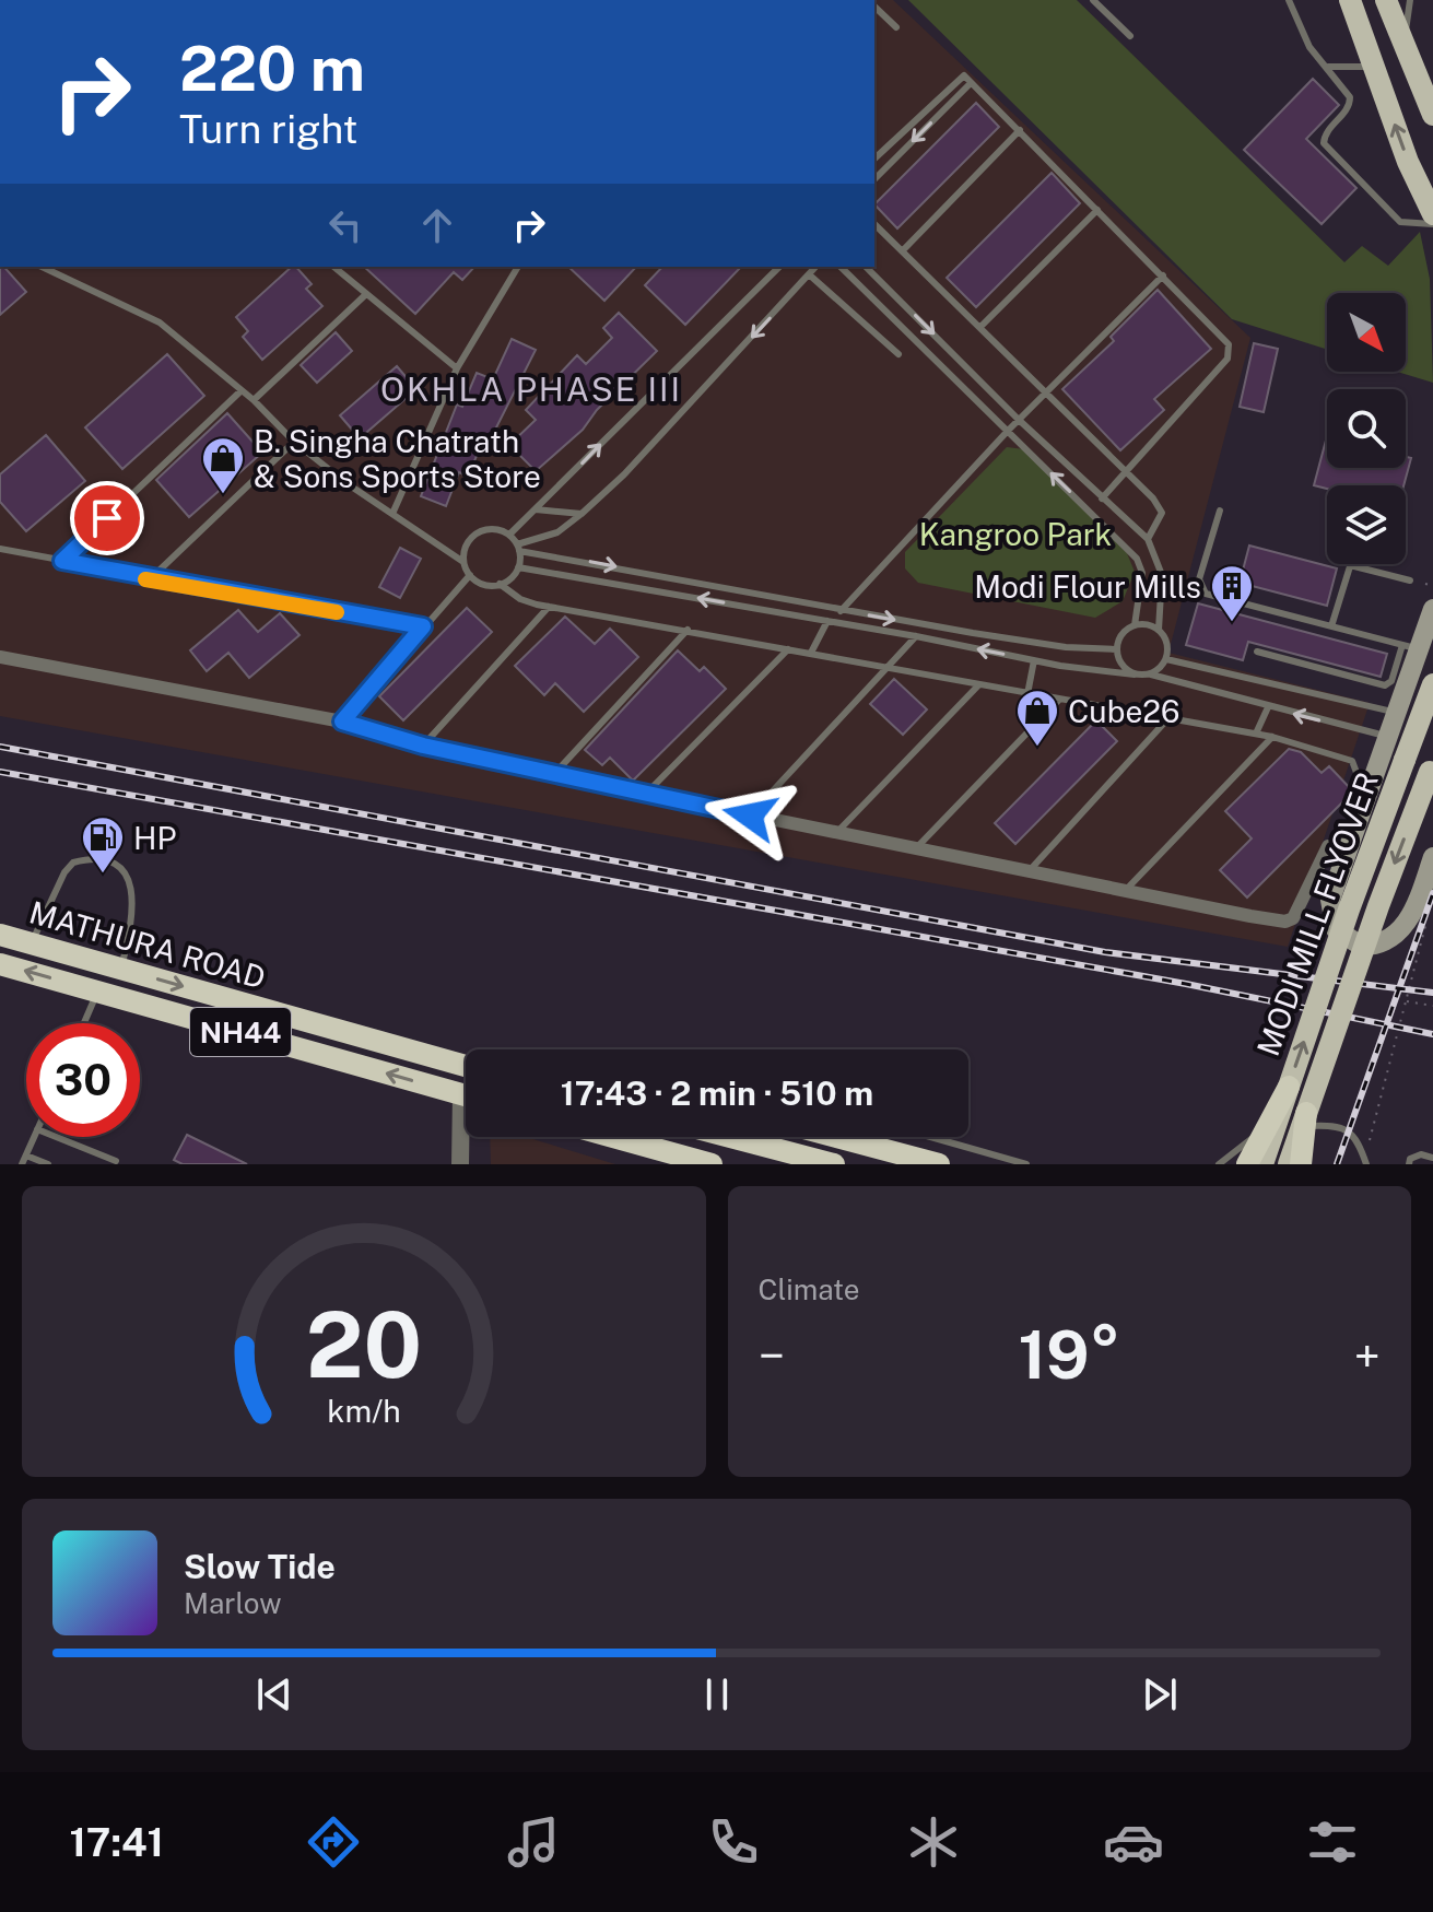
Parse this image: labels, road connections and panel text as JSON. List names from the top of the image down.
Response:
{
  "streets": {
    "highway": ["MATHURA ROAD", "NH44"],
    "main road": ["MODI MILL FLYOVER"]
  },
  "districts": ["OKHLA PHASE III"],
  "parks": ["Kangroo Park"],
  "places": {
    "shop": ["B. Singha Chatrath & Sons Sports Store", "Cube26"],
    "building": ["Modi Flour Mills"],
    "fuel station": ["HP"]
  },
  "north": "bottom right",
  "page": {
    "turn": ["220 m", "Turn right"],
    "limit": "30",
    "trip": "17:43 · 2 min · 510 m",
    "tile": "Climate",
    "heat": ["−", "19°", "+"],
    "song": ["Slow Tide", "Marlow"],
    "tabs": "17:41",
    "gauge": ["20", "km/h"]
  }
}
